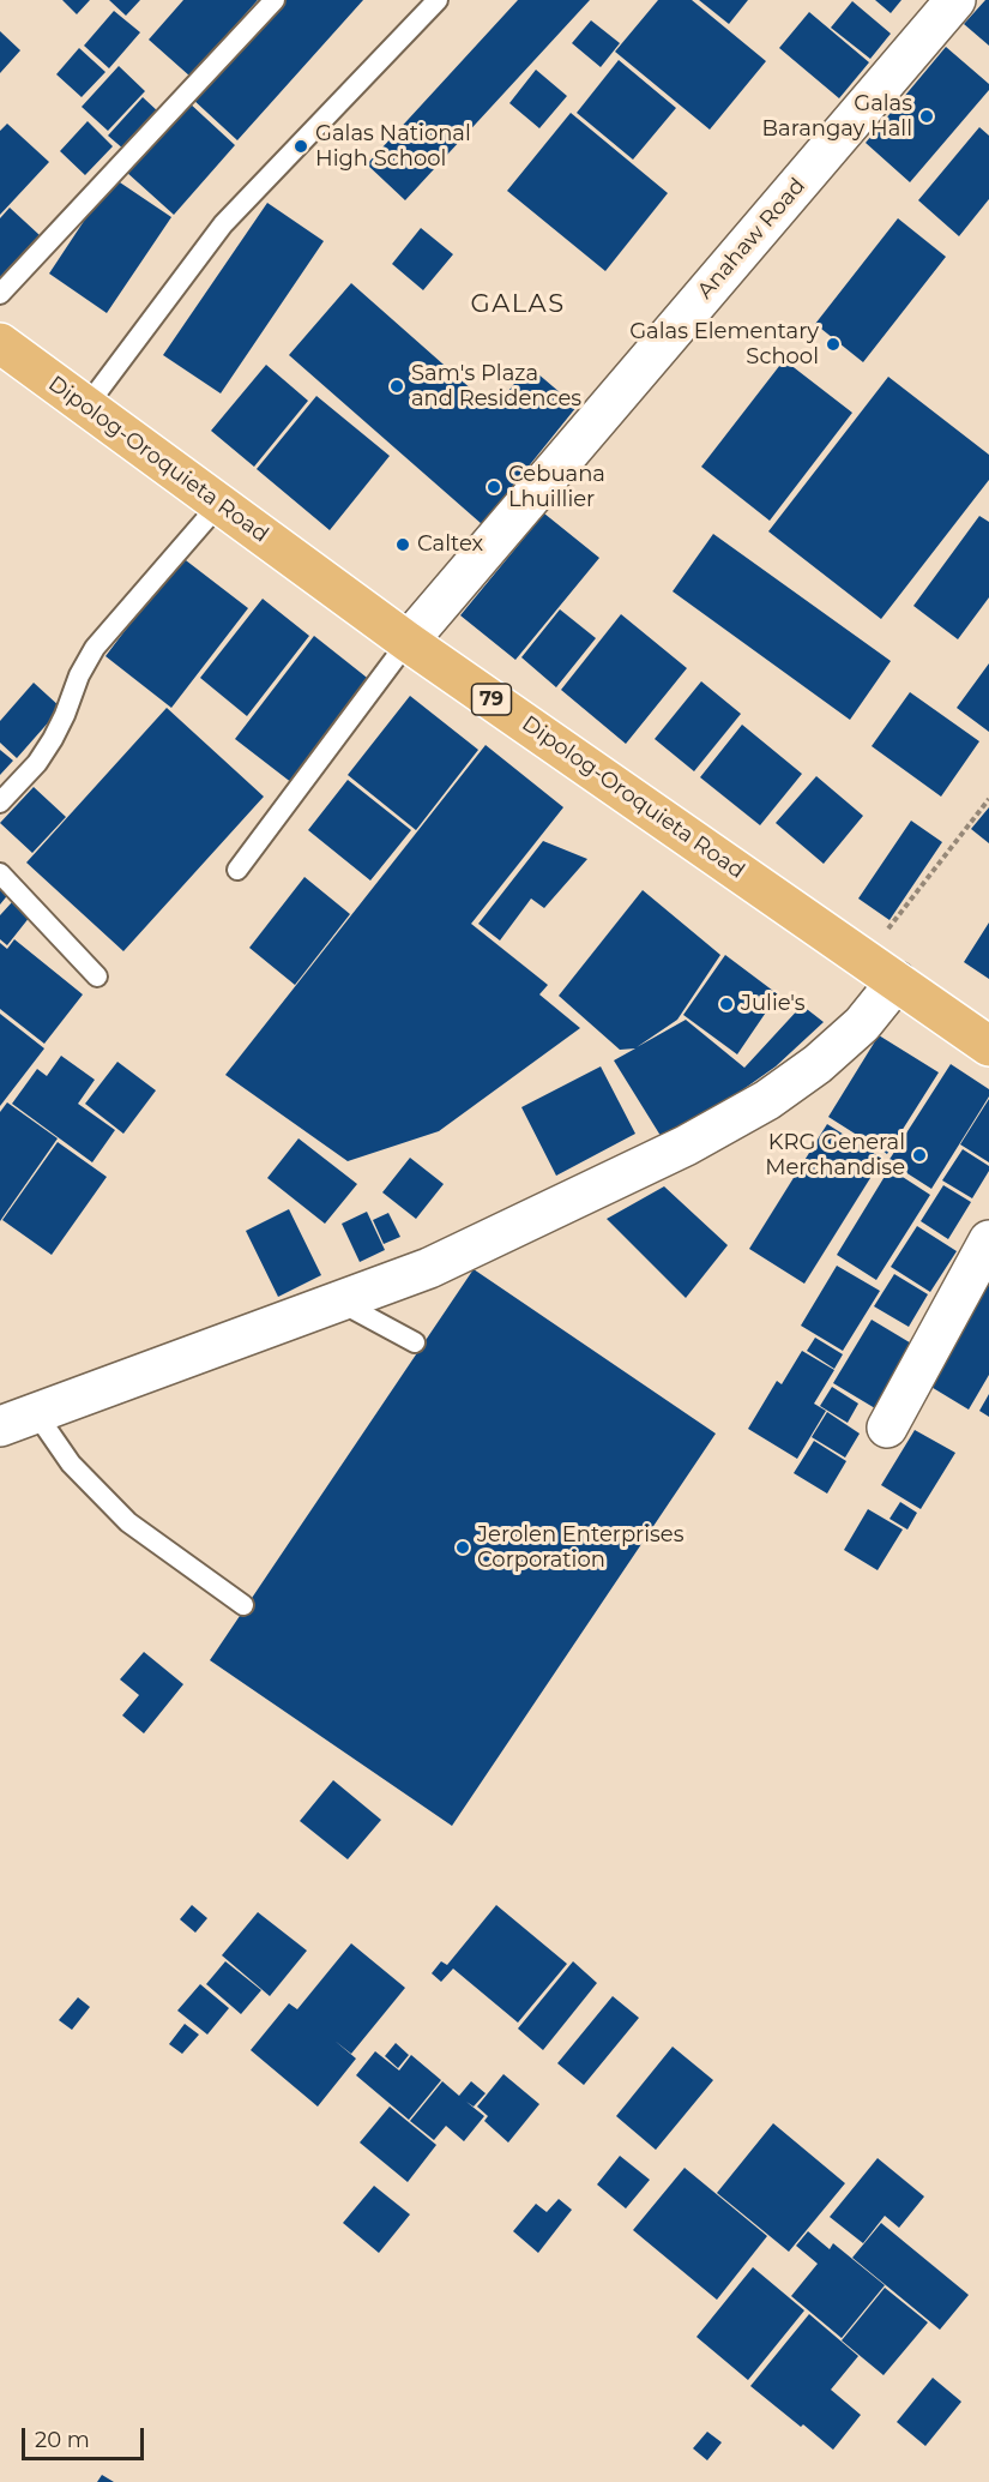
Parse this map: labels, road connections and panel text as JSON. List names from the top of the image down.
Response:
{
  "streets": {
    "main road": ["Dipolog-Oroquieta Road", "79"],
    "street": ["Anahaw Road"]
  },
  "crossings": [
    ["Anahaw Road", "Dipolog-Oroquieta Road"]
  ],
  "districts": ["GALAS"],
  "places": [
    "Galas Barangay Hall",
    "Galas National High School",
    "Galas Elementary School",
    "Sam's Plaza and Residences",
    "Cebuana Lhuillier",
    "Caltex",
    "Julie's",
    "KRG General Merchandise",
    "Jerolen Enterprises Corporation"
  ],
  "scale_bar": "20 m"
}
